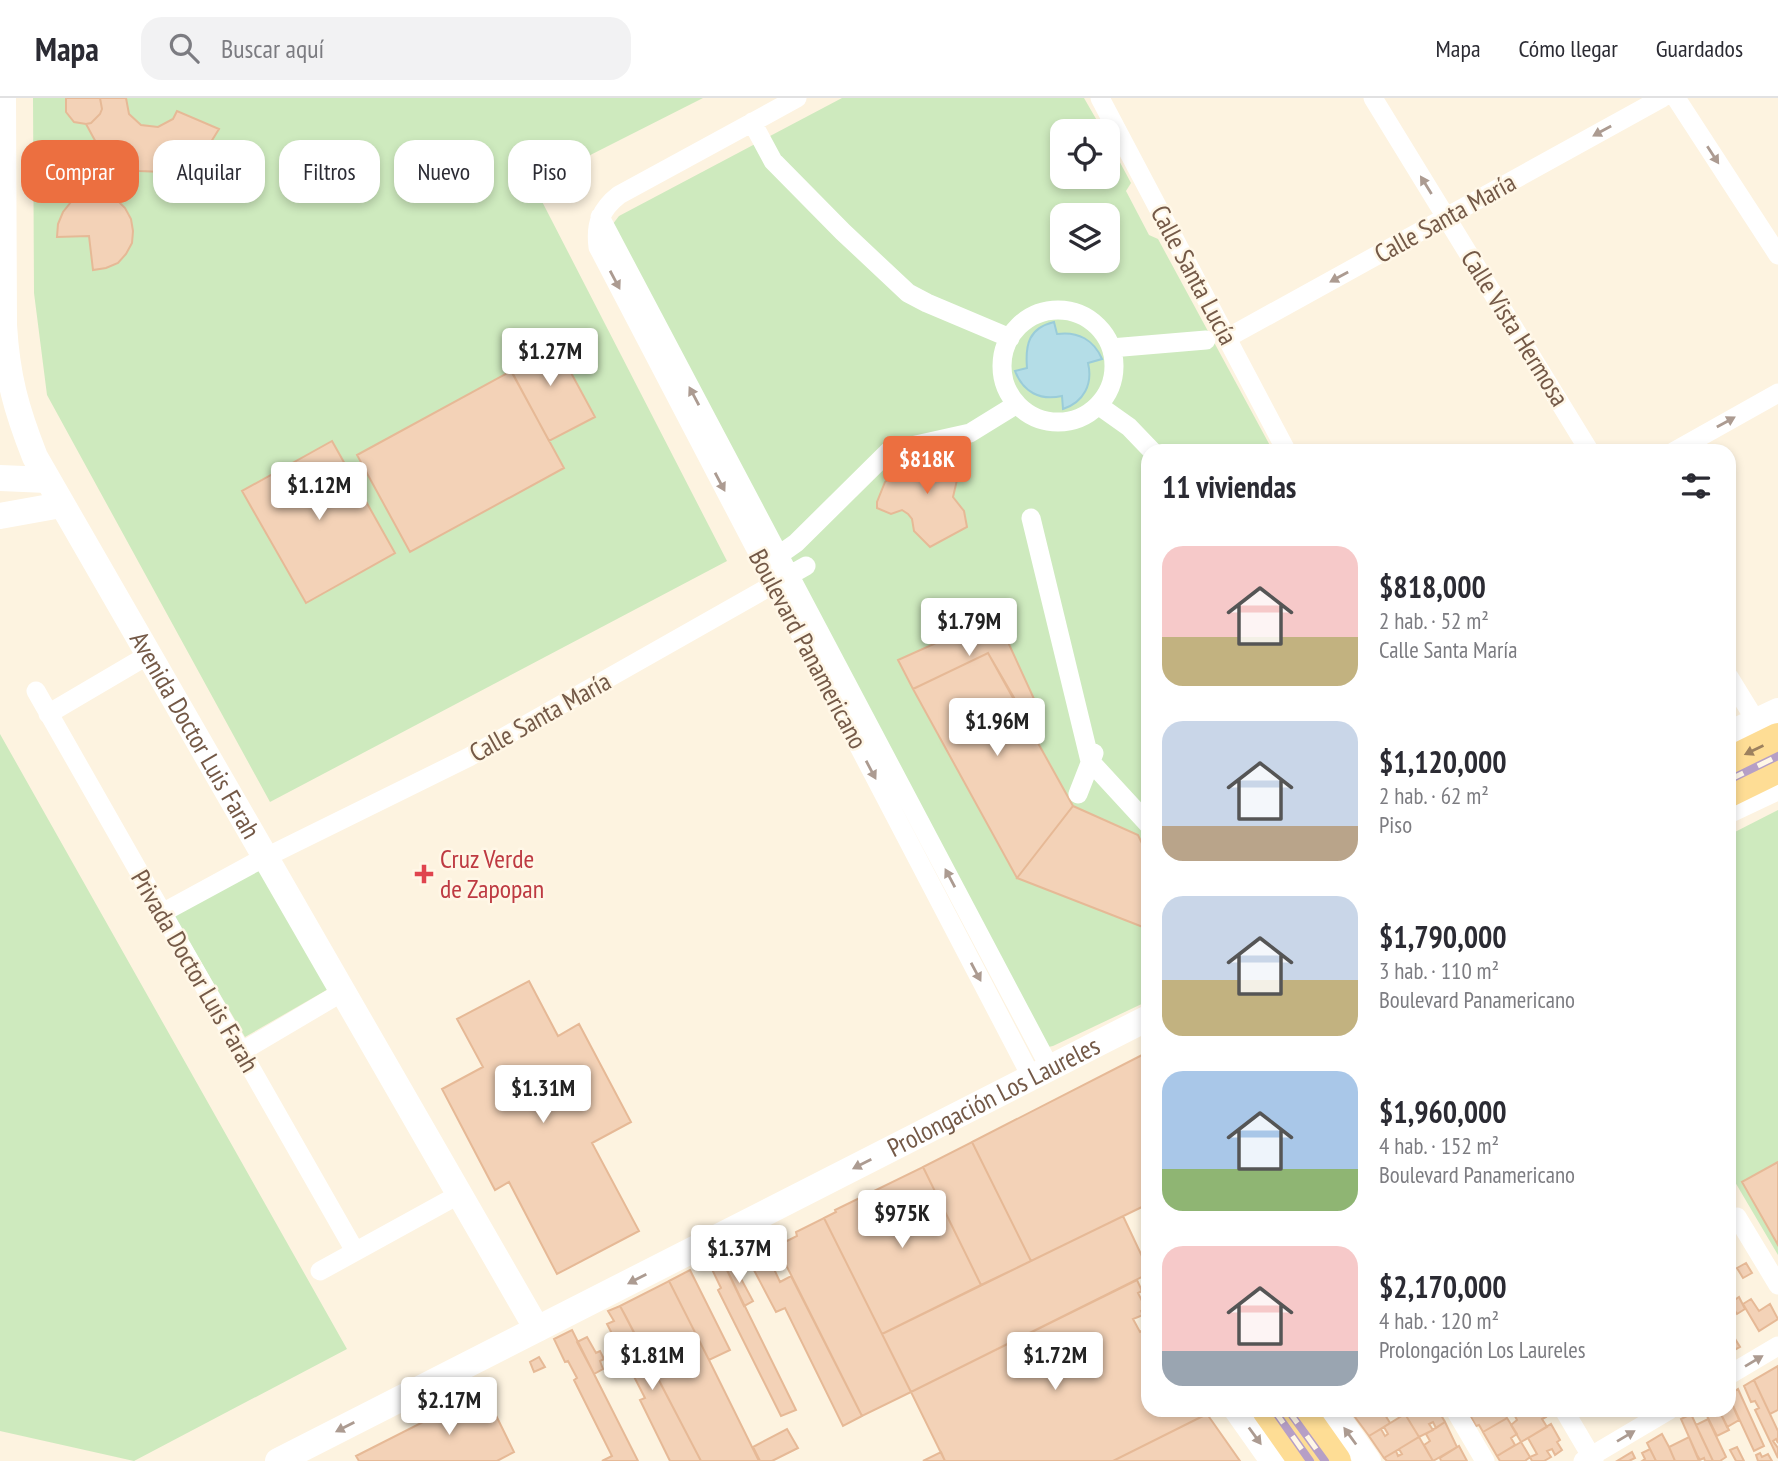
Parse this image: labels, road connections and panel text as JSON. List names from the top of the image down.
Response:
{
  "streets": {
    "street": [
      "Calle Santa María",
      "Calle Santa Lucía",
      "Calle Vista Hermosa",
      "Boulevard Panamericano",
      "Avenida Doctor Luis Farah",
      "Privada Doctor Luis Farah",
      "Prolongación Los Laureles"
    ]
  },
  "crossings": [
    ["Calle Santa María", "Calle Santa Lucía"],
    ["Calle Santa María", "Calle Vista Hermosa"],
    ["Calle Santa María", "Boulevard Panamericano"],
    ["Calle Santa María", "Avenida Doctor Luis Farah"],
    ["Calle Santa María", "Privada Doctor Luis Farah"],
    ["Boulevard Panamericano", "Prolongación Los Laureles"],
    ["Avenida Doctor Luis Farah", "Prolongación Los Laureles"]
  ],
  "one_way": ["Calle Santa María", "Prolongación Los Laureles"],
  "places": {
    "health": ["Cruz Verde de Zapopan"]
  },
  "page": {
    "header": "Mapa",
    "search": "Buscar aquí",
    "nav": ["Mapa", "Cómo llegar", "Guardados"],
    "chip": [
      "Comprar",
      "Alquilar",
      "Filtros",
      "Nuevo",
      "Piso"
    ],
    "price": [
      "$1.27M",
      "$818K",
      "$1.12M",
      "$1.79M",
      "$1.96M",
      "$1.31M",
      "$975K",
      "$1.37M",
      "$1.81M",
      "$1.72M",
      "$2.17M"
    ],
    "heading": "11 viviendas",
    "list": [
      {
        "name": "$818,000",
        "note": "2 hab. · 52 m² · Calle Santa María"
      },
      {
        "name": "$1,120,000",
        "note": "2 hab. · 62 m² · Piso"
      },
      {
        "name": "$1,790,000",
        "note": "3 hab. · 110 m² · Boulevard Panamericano"
      },
      {
        "name": "$1,960,000",
        "note": "4 hab. · 152 m² · Boulevard Panamericano"
      },
      {
        "name": "$2,170,000",
        "note": "4 hab. · 120 m² · Prolongación Los Laureles"
      }
    ]
  }
}
